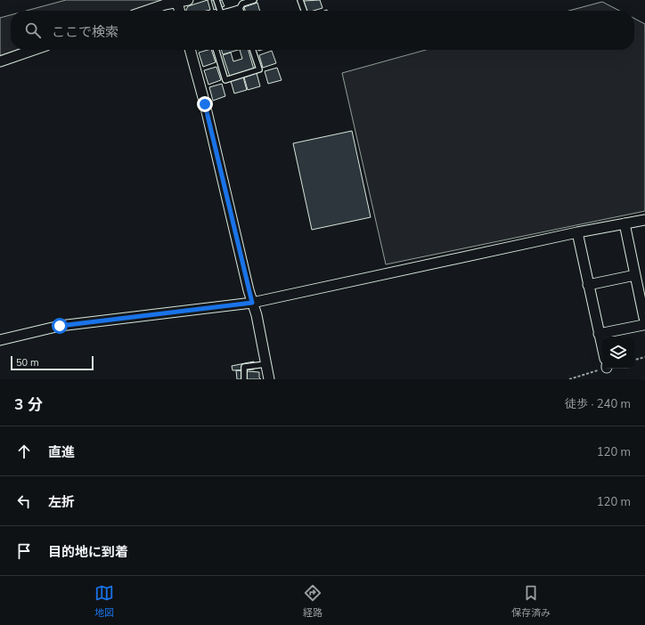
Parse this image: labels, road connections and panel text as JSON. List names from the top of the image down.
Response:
{
  "scale_bar": "50 m",
  "page": {
    "search": "ここで検索",
    "scale": "50 m",
    "heading": ["3 分", "徒歩 · 240 m"],
    "list": [
      ["直進", "120 m"],
      ["左折", "120 m"],
      "目的地に到着"
    ],
    "nav": ["地図", "経路", "保存済み"]
  }
}
